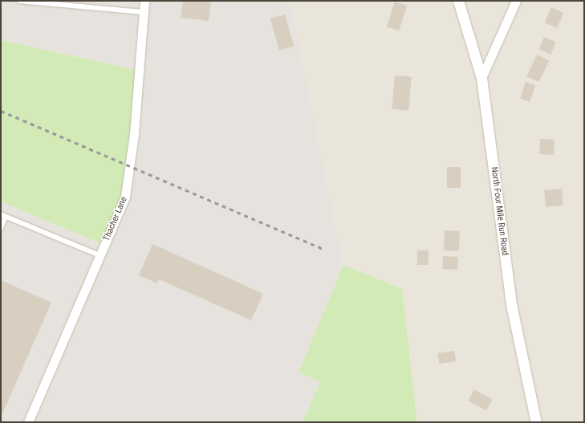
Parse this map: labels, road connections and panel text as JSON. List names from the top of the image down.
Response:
{
  "streets": {
    "street": ["North Four Mile Run Road", "Thacher Lane"]
  }
}
